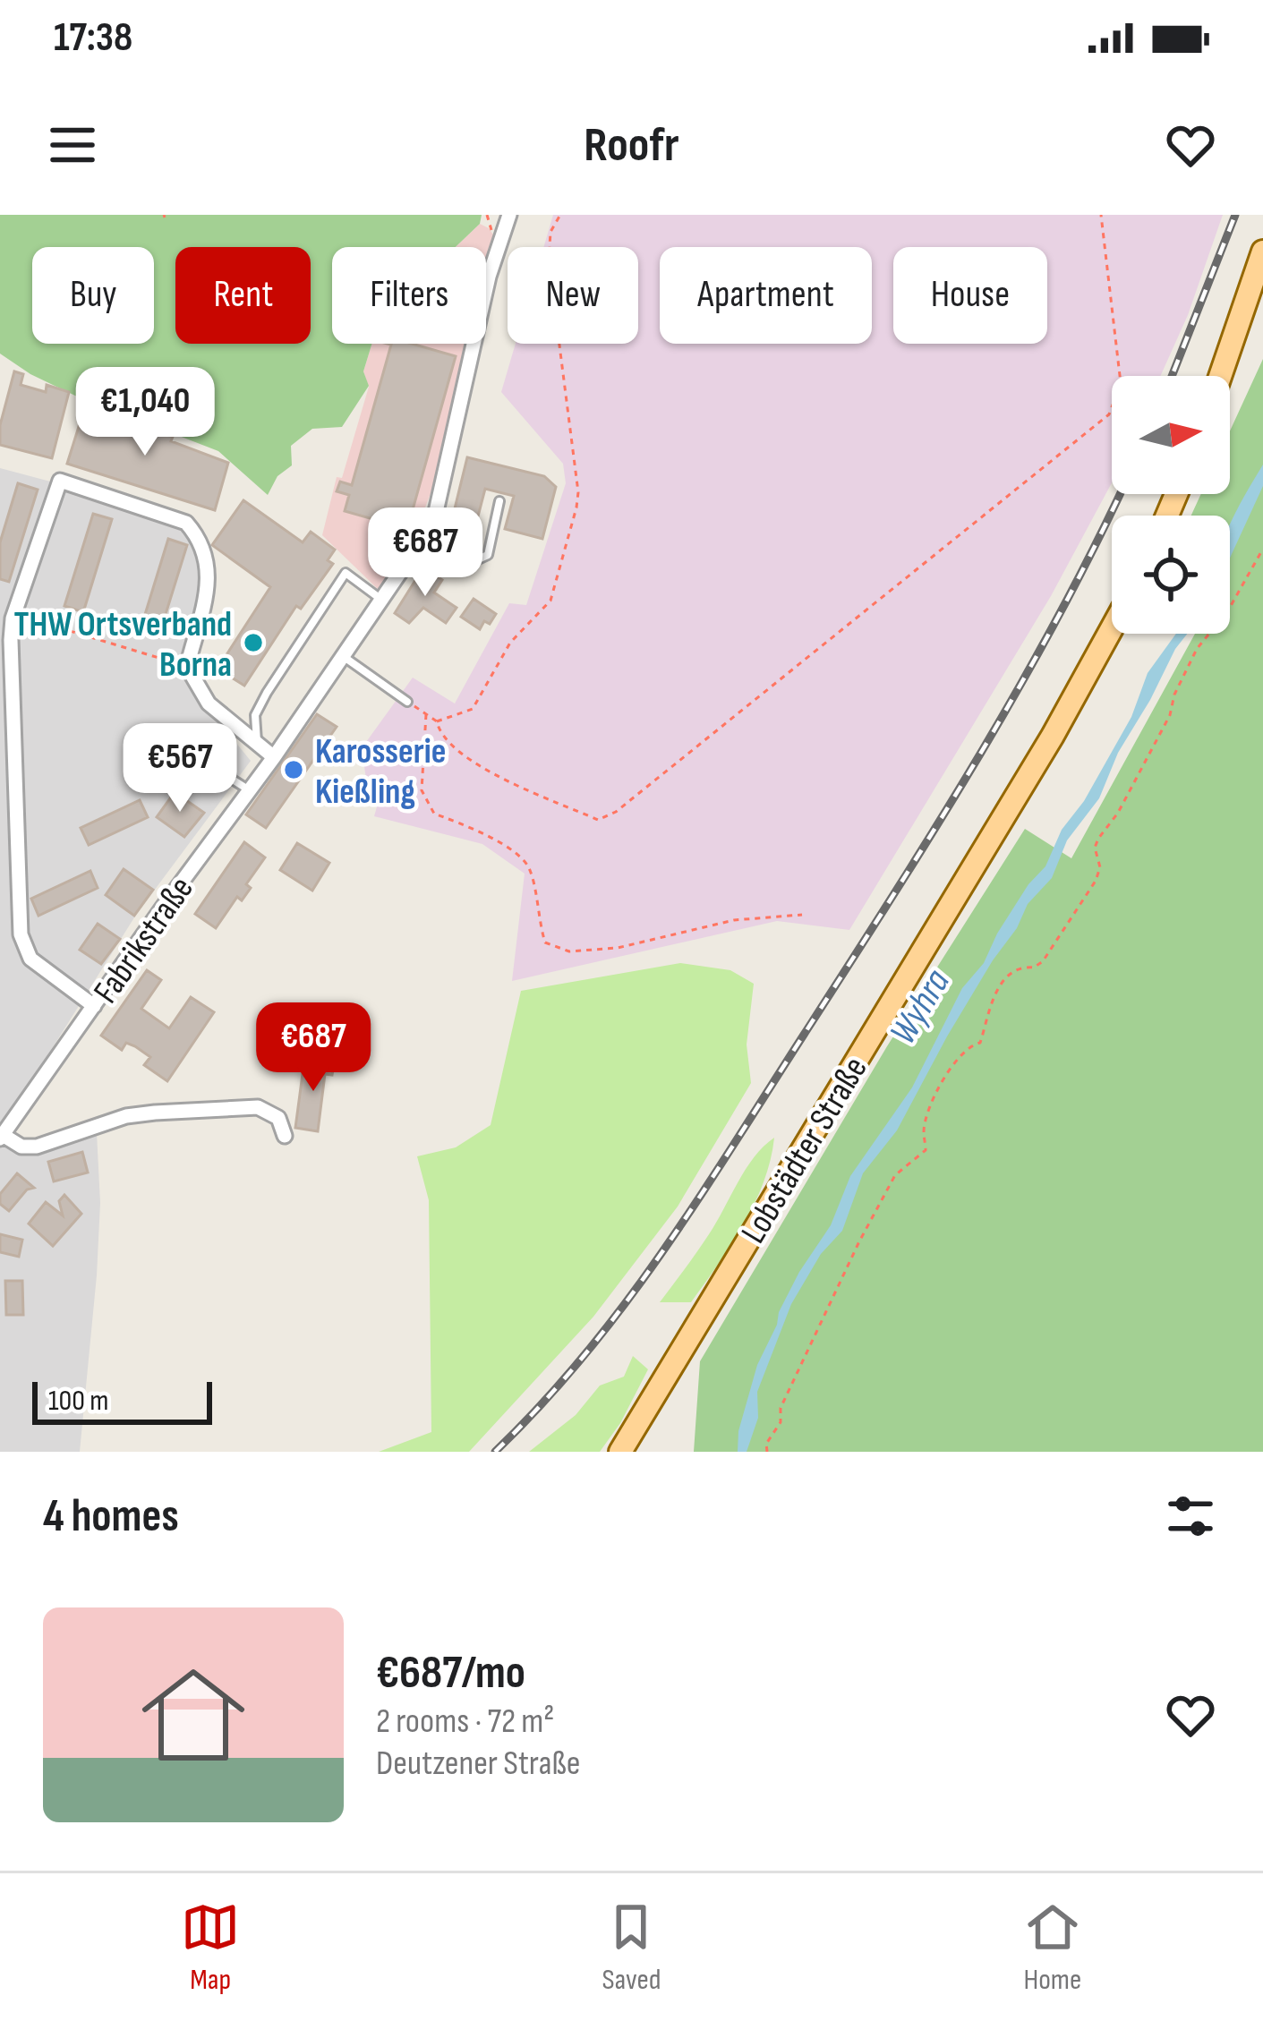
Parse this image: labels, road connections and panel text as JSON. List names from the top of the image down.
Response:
{
  "streets": {
    "main road": ["Lobstädter Straße"],
    "street": ["Fabrikstraße"]
  },
  "water": ["Wyhra"],
  "places": ["THW Ortsverband Borna", "Karosserie Kießling"],
  "scale_bar": "100 m",
  "north": "right",
  "page": {
    "status": "17:38",
    "header": "Roofr",
    "chip": [
      "Buy",
      "Rent",
      "Filters",
      "New",
      "Apartment",
      "House"
    ],
    "price": [
      "€1,040",
      "€687",
      "€567",
      "€687"
    ],
    "scale": "100 m",
    "heading": "4 homes",
    "list": [
      {
        "name": "€687/mo",
        "note": "2 rooms · 72 m² · Deutzener Straße"
      }
    ],
    "tabs": ["Map", "Saved", "Home"]
  }
}
